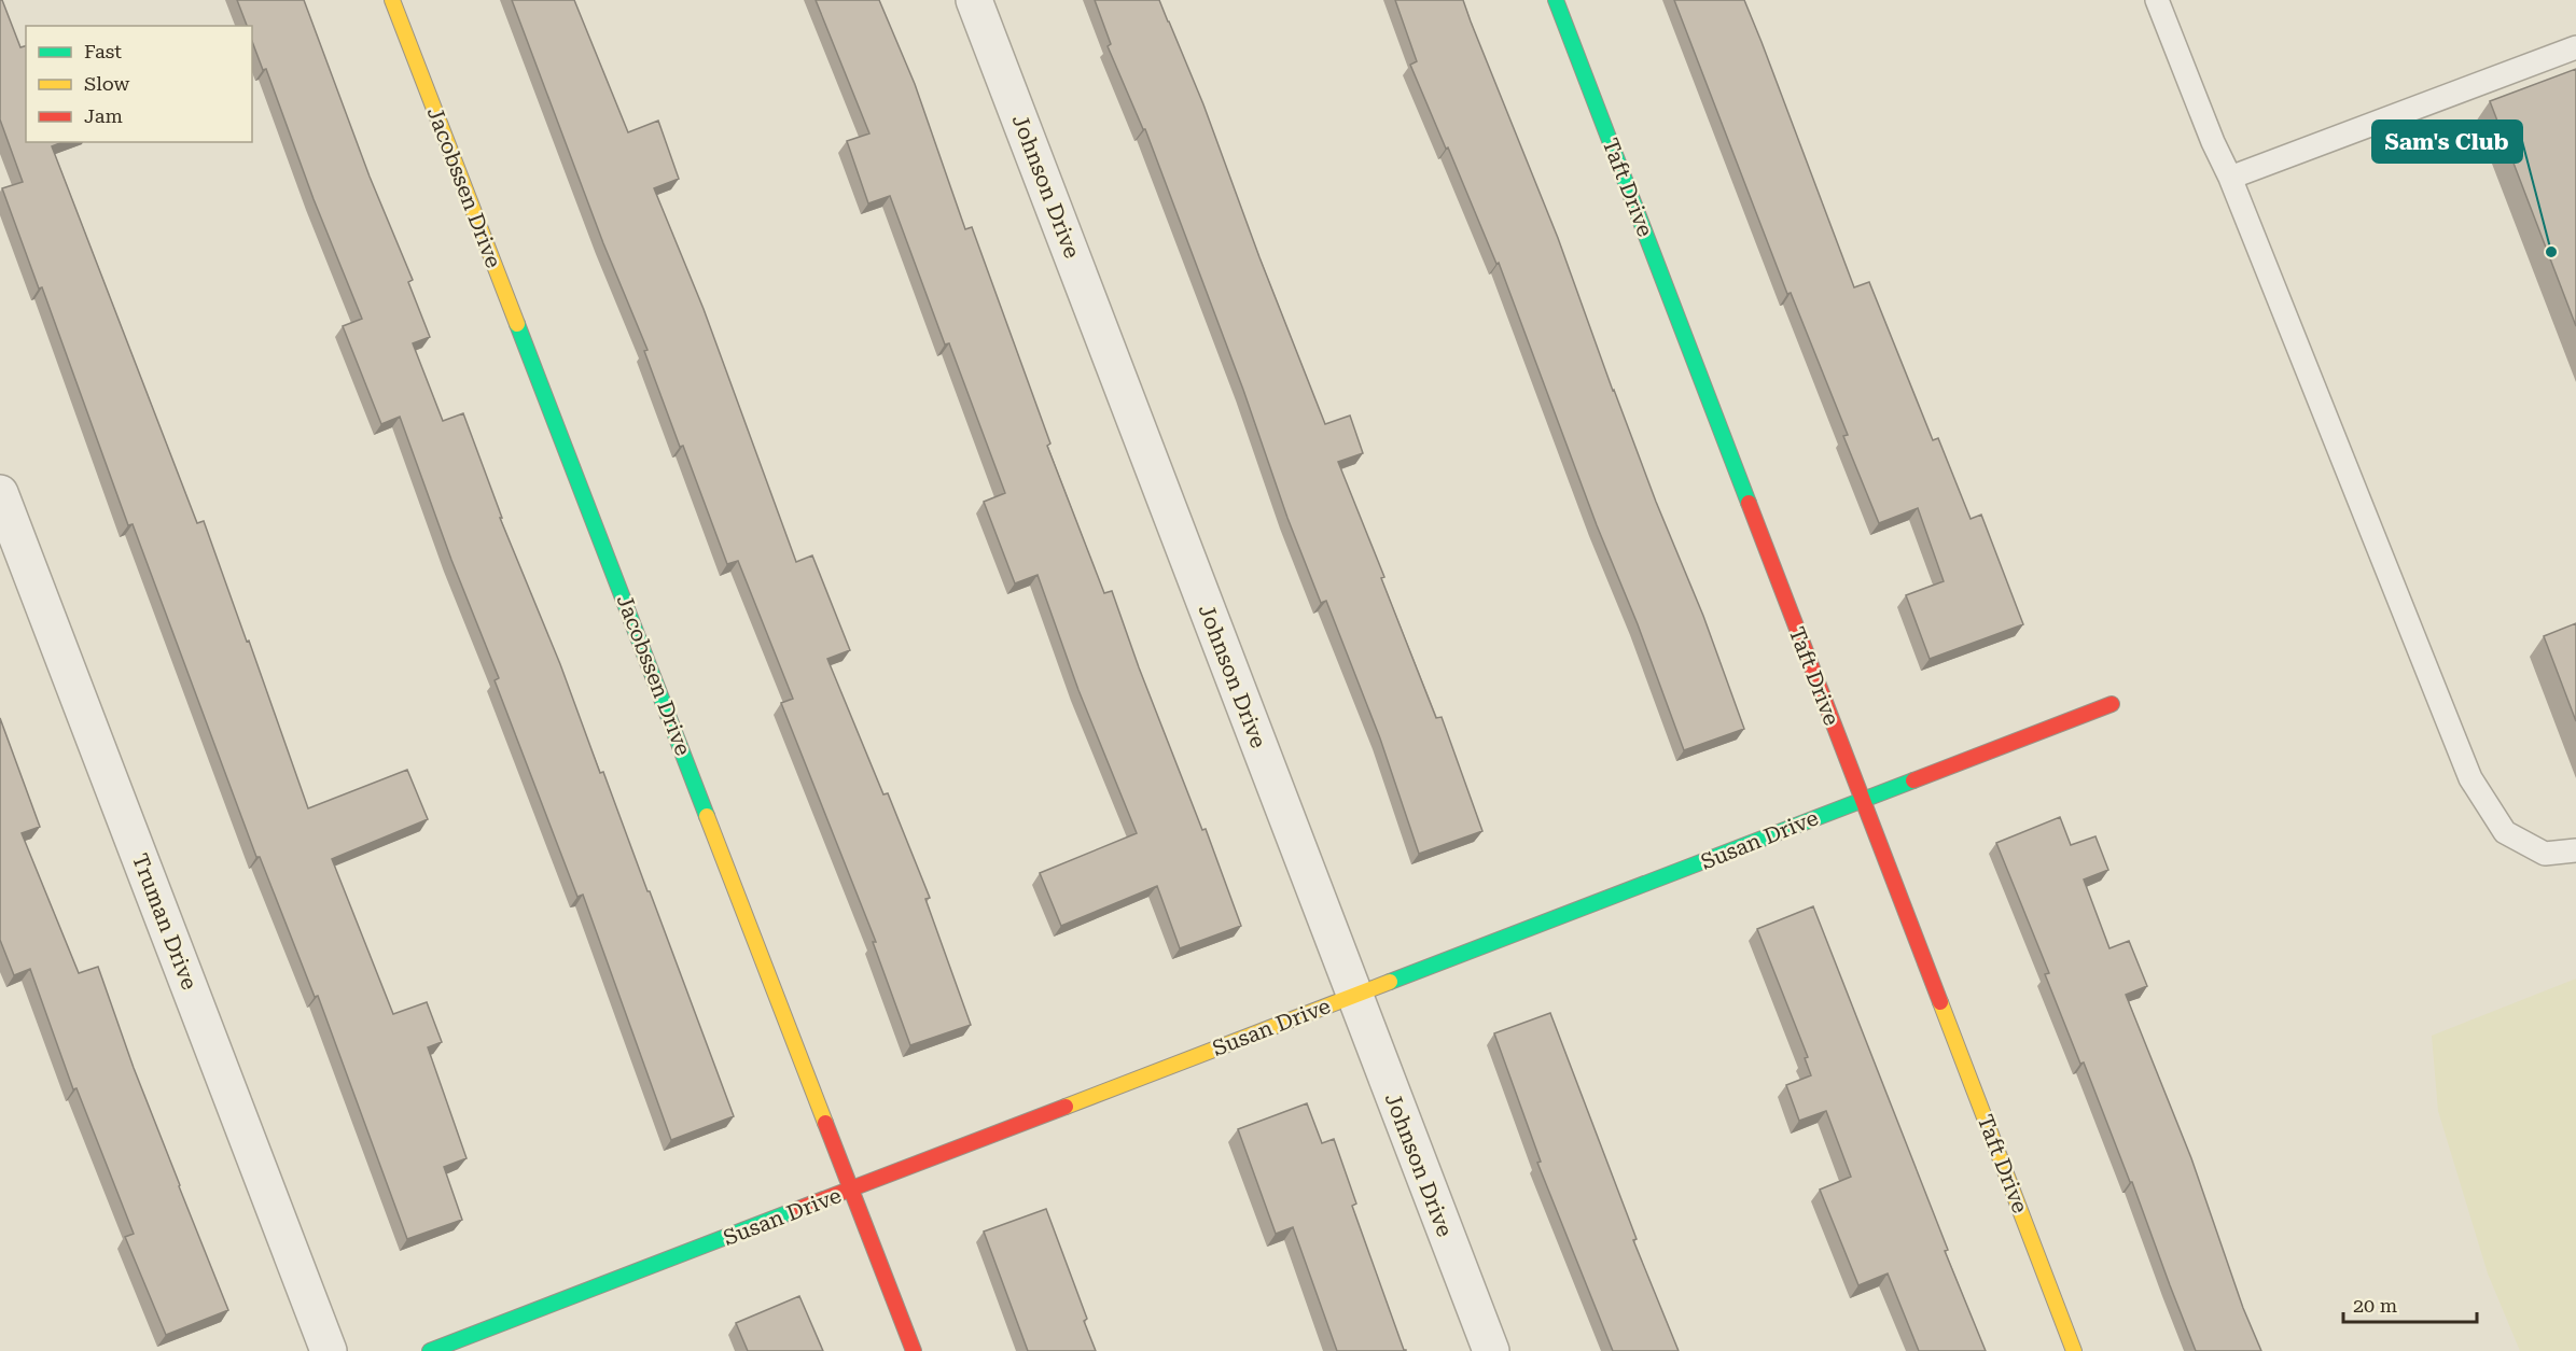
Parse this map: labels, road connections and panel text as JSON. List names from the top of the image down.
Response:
{
  "streets": {
    "street": [
      "Johnson Drive",
      "Jacobssen Drive",
      "Taft Drive",
      "Susan Drive",
      "Truman Drive"
    ]
  },
  "crossings": [
    ["Johnson Drive", "Susan Drive"],
    ["Jacobssen Drive", "Susan Drive"],
    ["Taft Drive", "Susan Drive"]
  ],
  "places": ["Sam's Club"],
  "legend": ["Fast", "Slow", "Jam"],
  "scale_bar": "20 m"
}
